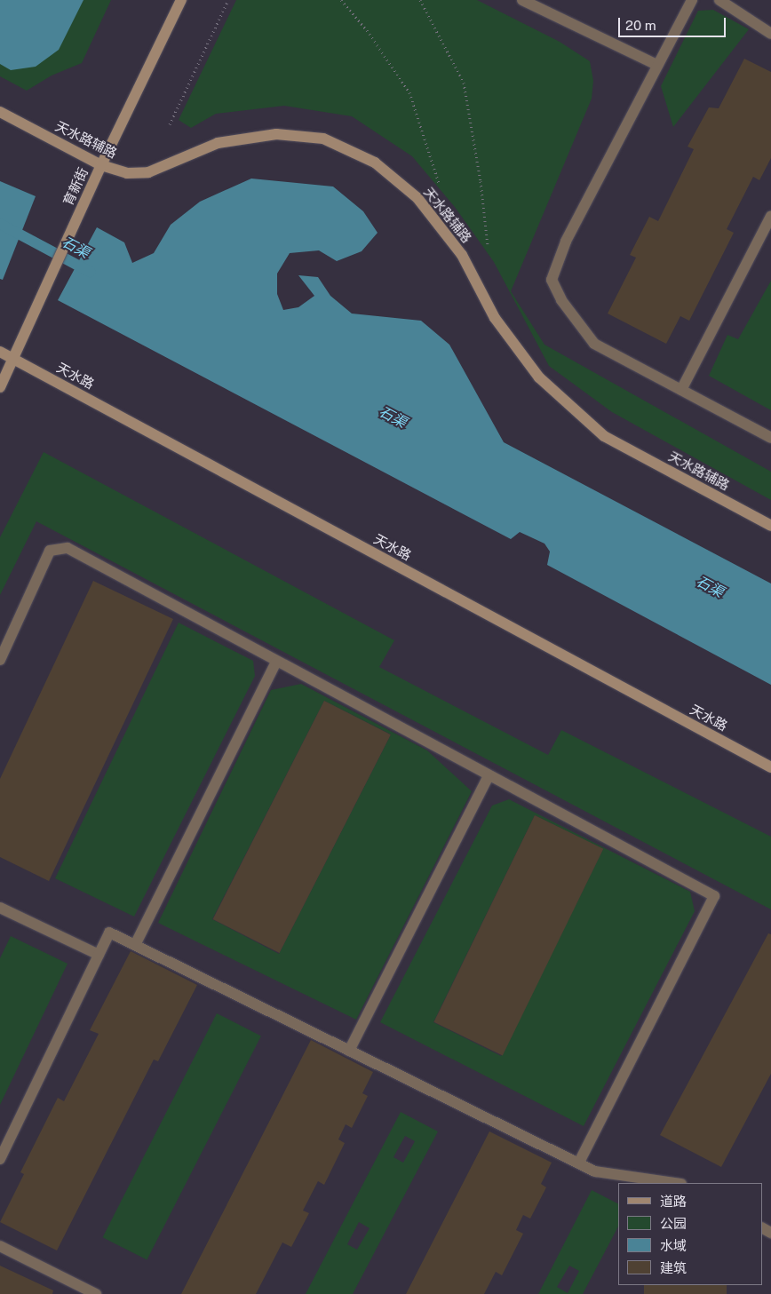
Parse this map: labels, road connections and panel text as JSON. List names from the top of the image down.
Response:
{
  "streets": {
    "street": ["天水路辅路", "育新街", "天水路"]
  },
  "crossings": [
    ["天水路辅路", "育新街"],
    ["育新街", "天水路"]
  ],
  "water": ["石渠"],
  "legend": [
    "道路",
    "公园",
    "水域",
    "建筑"
  ],
  "scale_bar": "20 m"
}
